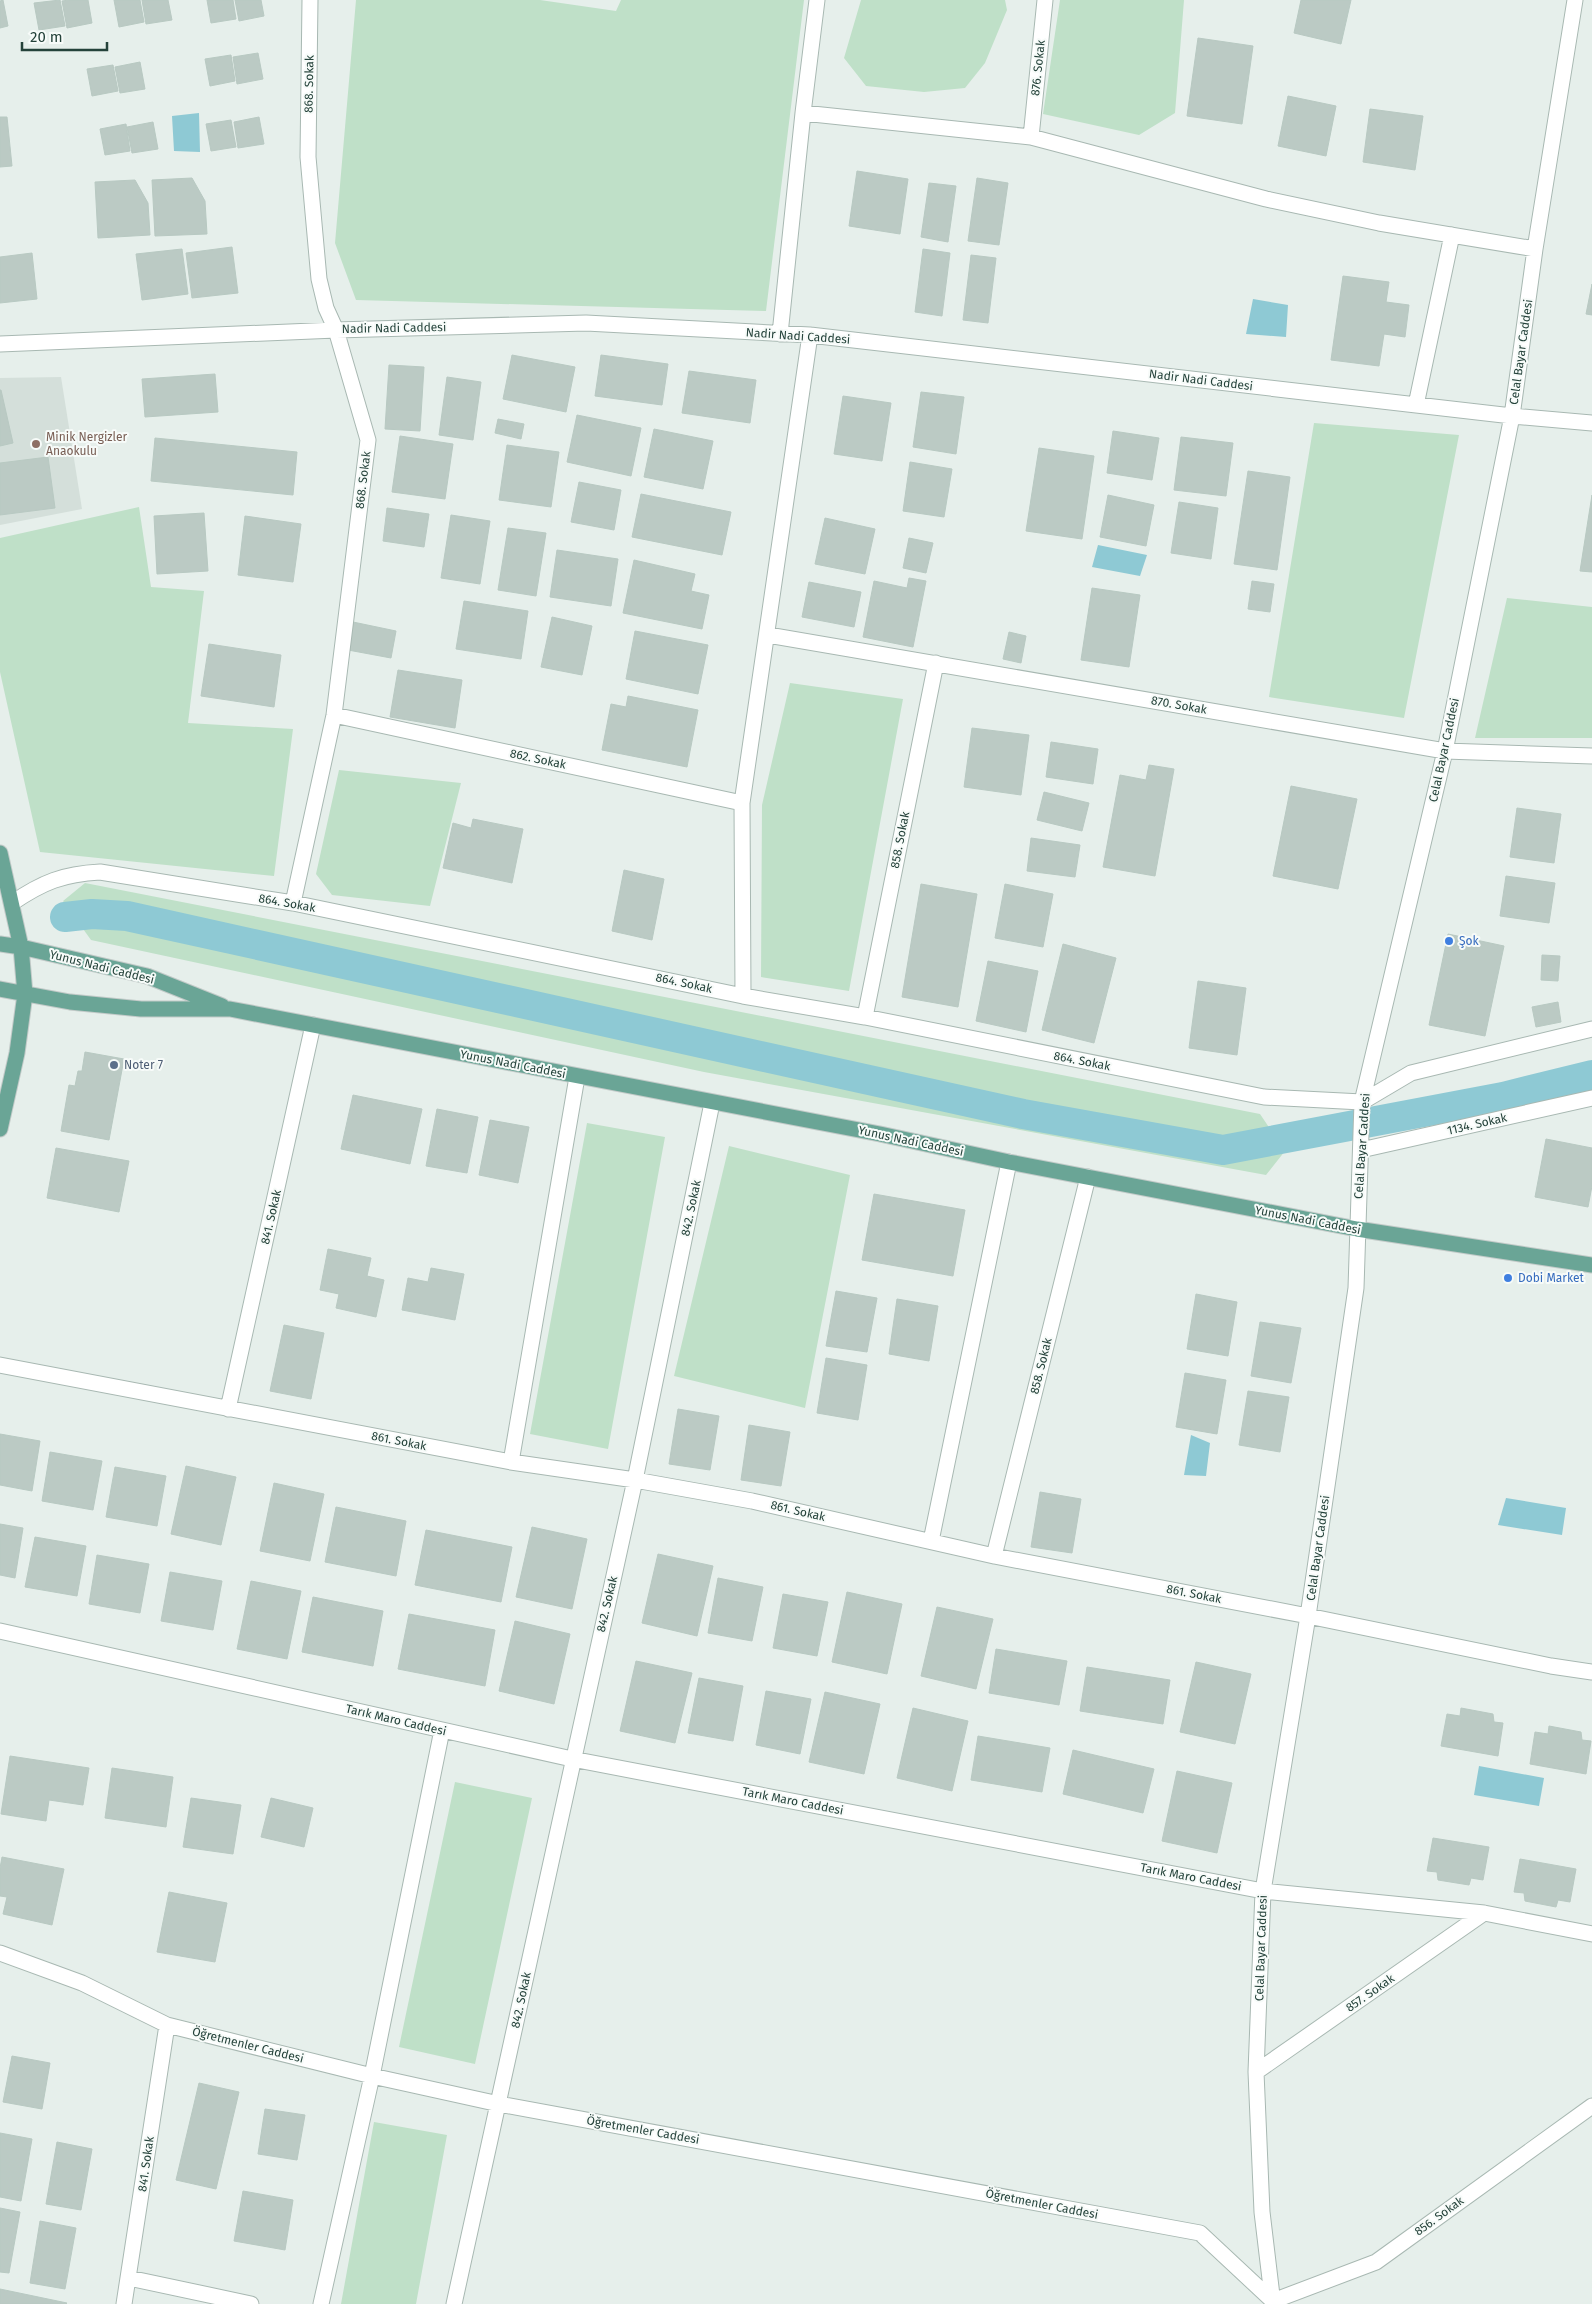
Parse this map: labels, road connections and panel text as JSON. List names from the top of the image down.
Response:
{
  "streets": {
    "main road": ["Yunus Nadi Caddesi"],
    "street": [
      "876. Sokak",
      "868. Sokak",
      "Nadir Nadi Caddesi",
      "Celal Bayar Caddesi",
      "870. Sokak",
      "862. Sokak",
      "858. Sokak",
      "864. Sokak",
      "1134. Sokak",
      "842. Sokak",
      "841. Sokak",
      "861. Sokak",
      "Tarık Maro Caddesi",
      "857. Sokak",
      "Öğretmenler Caddesi",
      "856. Sokak"
    ]
  },
  "crossings": [
    ["868. Sokak", "Nadir Nadi Caddesi"],
    ["868. Sokak", "862. Sokak"],
    ["868. Sokak", "864. Sokak"],
    ["Nadir Nadi Caddesi", "Celal Bayar Caddesi"],
    ["Celal Bayar Caddesi", "870. Sokak"],
    ["Celal Bayar Caddesi", "864. Sokak"],
    ["Celal Bayar Caddesi", "Yunus Nadi Caddesi"],
    ["Celal Bayar Caddesi", "1134. Sokak"],
    ["Celal Bayar Caddesi", "861. Sokak"],
    ["Celal Bayar Caddesi", "Tarık Maro Caddesi"],
    ["Celal Bayar Caddesi", "857. Sokak"],
    ["Celal Bayar Caddesi", "Öğretmenler Caddesi"],
    ["Celal Bayar Caddesi", "856. Sokak"],
    ["870. Sokak", "858. Sokak"],
    ["858. Sokak", "864. Sokak"],
    ["858. Sokak", "Yunus Nadi Caddesi"],
    ["858. Sokak", "861. Sokak"],
    ["Yunus Nadi Caddesi", "842. Sokak"],
    ["Yunus Nadi Caddesi", "841. Sokak"],
    ["842. Sokak", "861. Sokak"],
    ["842. Sokak", "Tarık Maro Caddesi"],
    ["842. Sokak", "Öğretmenler Caddesi"],
    ["841. Sokak", "861. Sokak"],
    ["841. Sokak", "Öğretmenler Caddesi"],
    ["Tarık Maro Caddesi", "857. Sokak"],
    ["Öğretmenler Caddesi", "856. Sokak"]
  ],
  "places": [
    "Minik Nergizler Anaokulu",
    "Şok",
    "Noter 7",
    "Dobi Market"
  ],
  "scale_bar": "20 m"
}
